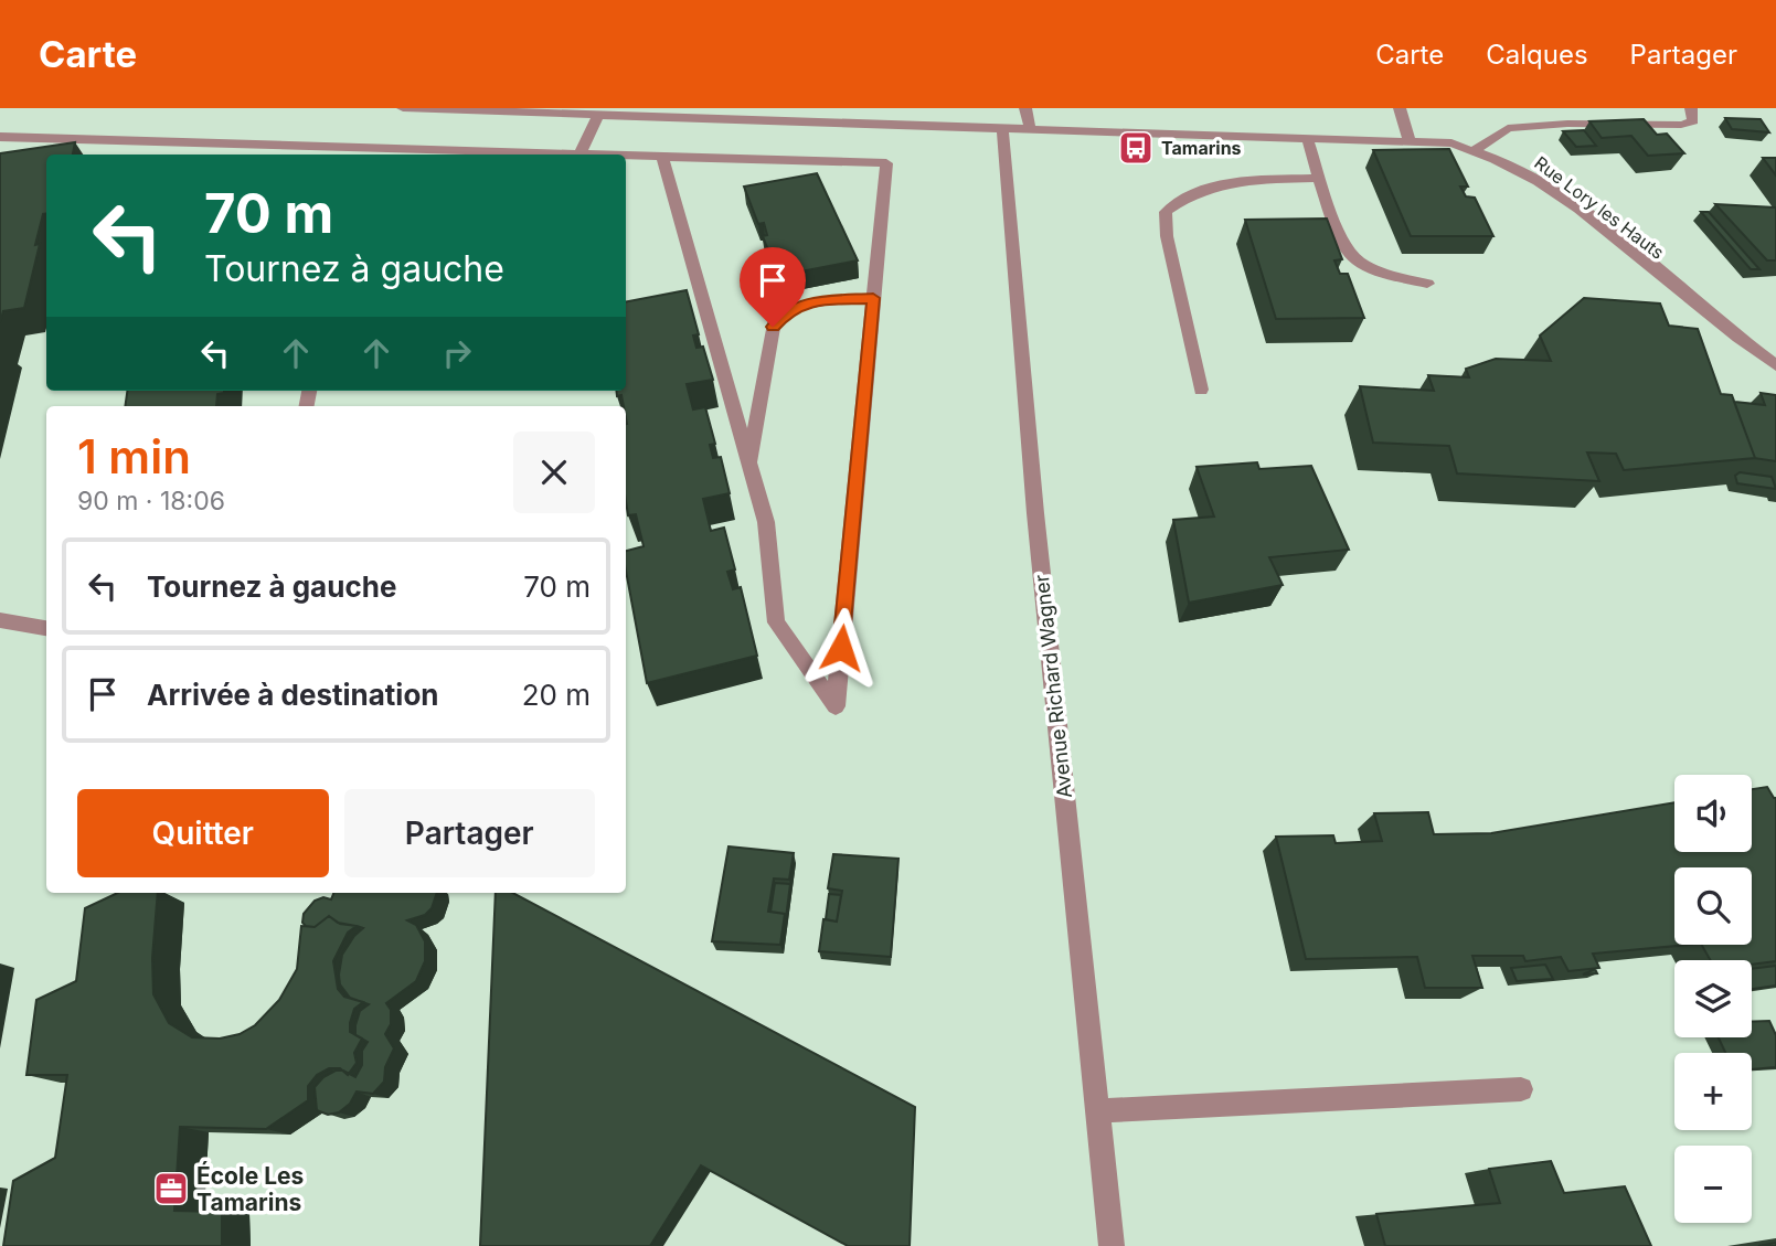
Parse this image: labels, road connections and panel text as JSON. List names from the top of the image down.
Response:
{
  "streets": {
    "street": ["Rue Lory les Hauts", "Avenue Richard Wagner"]
  },
  "crossings": [
    ["Rue Lory les Hauts", "Avenue Richard Wagner"]
  ],
  "places": {
    "bus stop": ["Tamarins"],
    "office": ["École Les Tamarins"]
  },
  "page": {
    "header": "Carte",
    "nav": ["Carte", "Calques", "Partager"],
    "turn": ["70 m", "Tournez à gauche"],
    "heading": ["1 min", "90 m · 18:06"],
    "list": [
      {
        "name": "Tournez à gauche",
        "value": "70 m"
      },
      {
        "name": "Arrivée à destination",
        "value": "20 m"
      }
    ],
    "buttons": ["Quitter", "Partager"],
    "map_buttons": ["+", "−"]
  }
}
